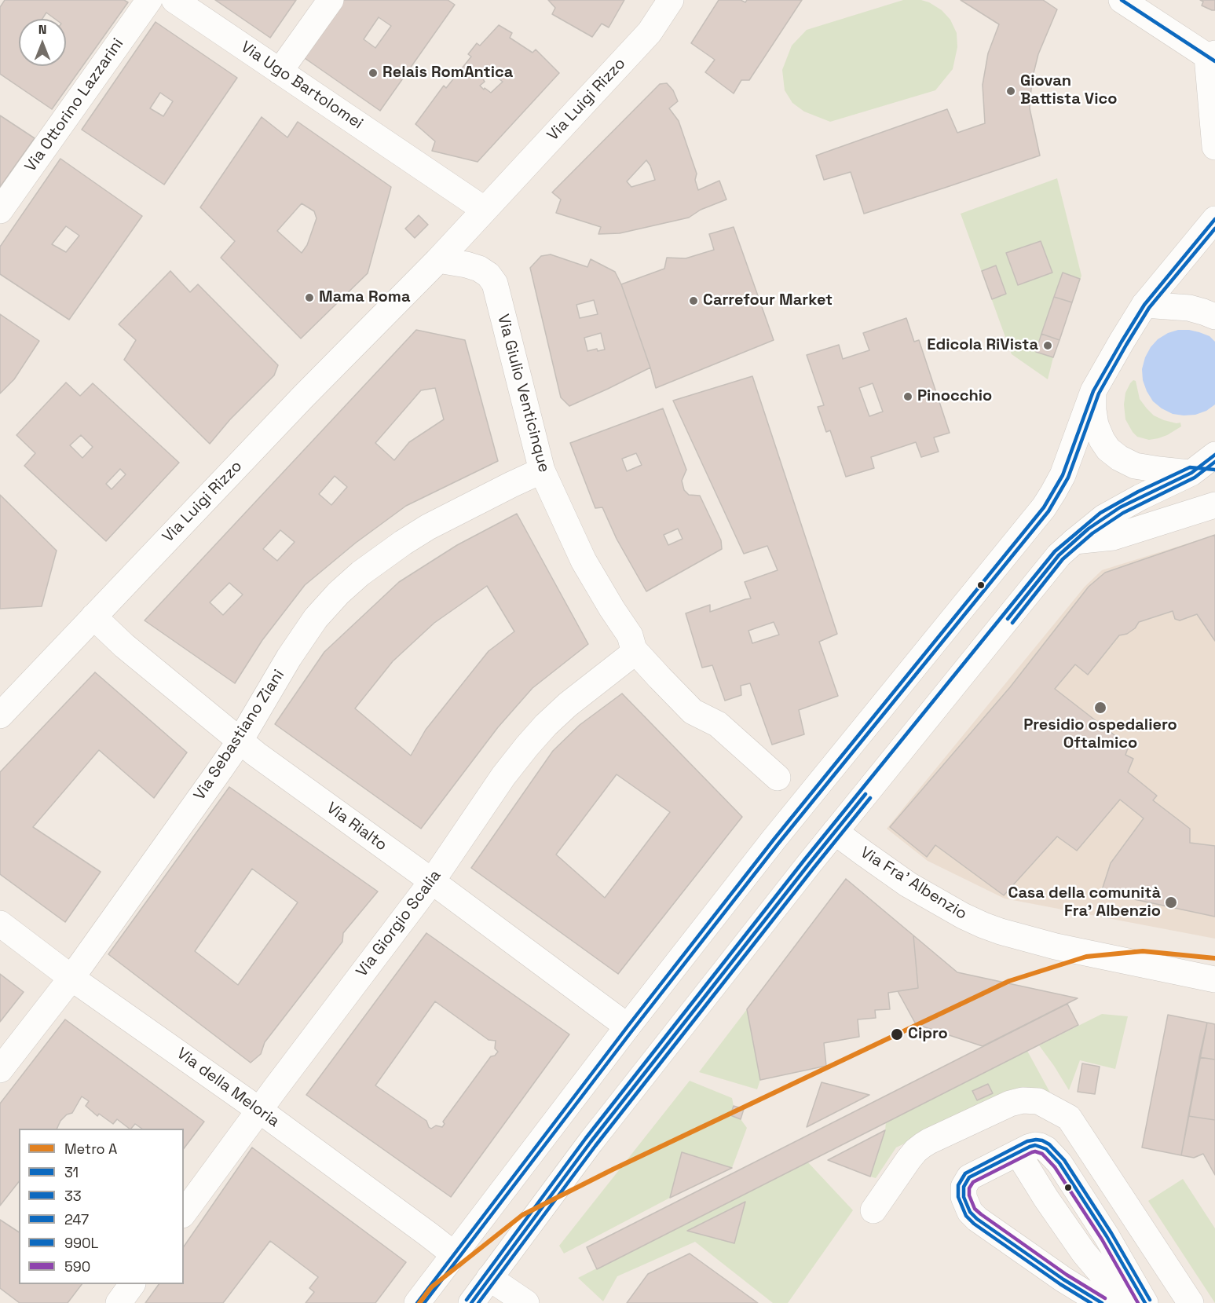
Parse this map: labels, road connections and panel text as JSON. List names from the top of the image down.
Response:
{
  "streets": {
    "street": [
      "Via Ugo Bartolomei",
      "Via Luigi Rizzo",
      "Via Ottorino Lazzarini",
      "Via Giulio Venticinque",
      "Via Sebastiano Ziani",
      "Via Rialto",
      "Via Fra' Albenzio",
      "Via Giorgio Scalia",
      "Via della Meloria"
    ]
  },
  "crossings": [
    ["Via Ugo Bartolomei", "Via Luigi Rizzo"],
    ["Via Luigi Rizzo", "Via Giulio Venticinque"],
    ["Via Luigi Rizzo", "Via Rialto"],
    ["Via Giulio Venticinque", "Via Sebastiano Ziani"],
    ["Via Giulio Venticinque", "Via Giorgio Scalia"],
    ["Via Sebastiano Ziani", "Via Rialto"],
    ["Via Sebastiano Ziani", "Via della Meloria"],
    ["Via Rialto", "Via Giorgio Scalia"],
    ["Via Giorgio Scalia", "Via della Meloria"]
  ],
  "places": [
    "Relais RomAntica",
    "Giovan Battista Vico",
    "Mama Roma",
    "Carrefour Market",
    "Edicola RiVista",
    "Pinocchio",
    "Presidio ospedaliero Oftalmico",
    "Casa della comunità Fra' Albenzio",
    "Cipro"
  ],
  "lines": [
    "transit line 990L",
    "transit line 31",
    "transit line 33",
    "transit line 247",
    "metro line A",
    "transit line 590"
  ],
  "legend": [
    "Metro A",
    "31",
    "33",
    "247",
    "990L",
    "590"
  ],
  "north": "top"
}
